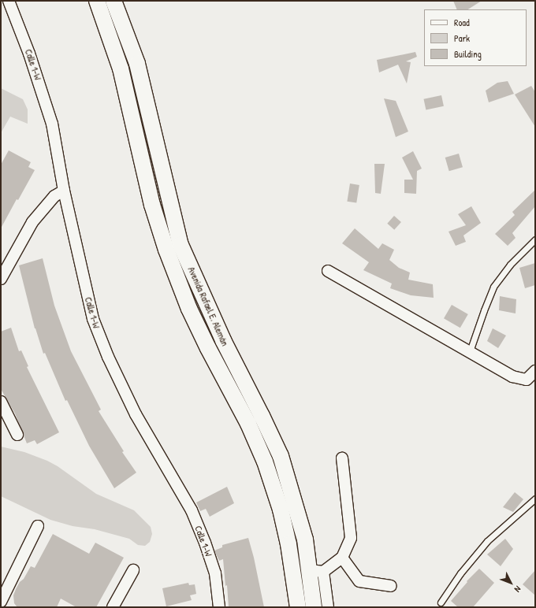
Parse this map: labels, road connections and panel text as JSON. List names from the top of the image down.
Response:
{
  "streets": {
    "main road": ["Avenida Rafael E. Alemán"],
    "street": ["Calle 1-W"]
  },
  "legend": ["Road", "Park", "Building"],
  "north": "bottom right"
}
